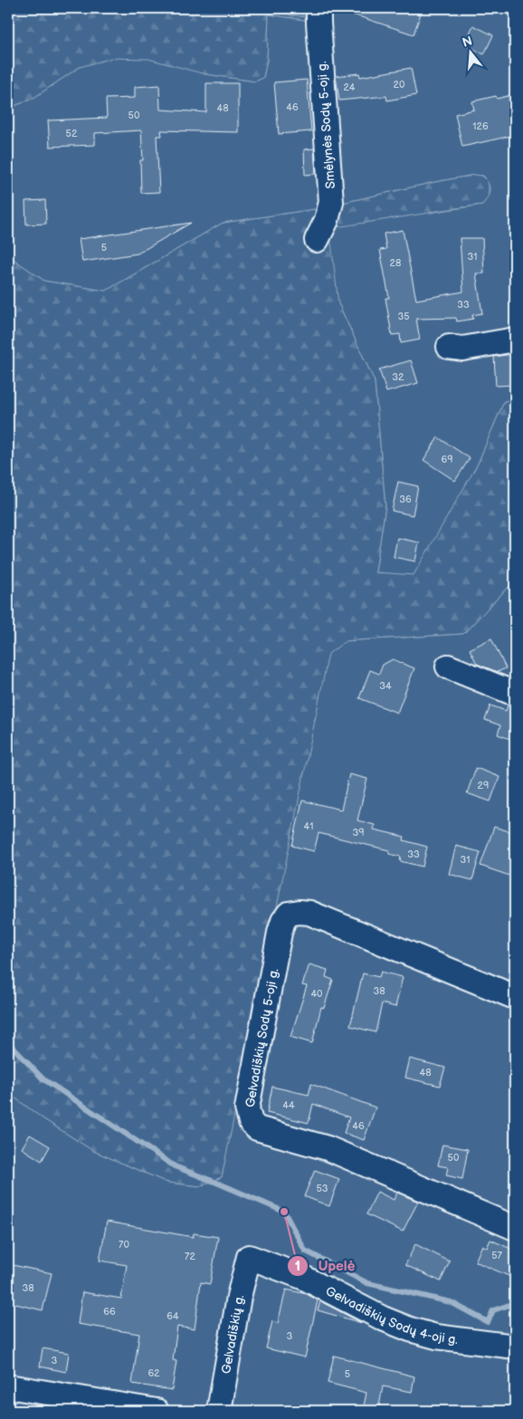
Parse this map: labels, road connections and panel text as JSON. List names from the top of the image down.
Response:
{
  "streets": {
    "street": [
      "Smėlynės Sodų 5-oji g.",
      "Gelvadiškių Sodų 5-oji g.",
      "Gelvadiškių Sodų 4-oji g.",
      "Gelvadiškių g."
    ]
  },
  "crossings": [
    ["Gelvadiškių Sodų 4-oji g.", "Gelvadiškių g."]
  ],
  "places": ["Upelė"],
  "house_numbers": [
    "20",
    "24",
    "46",
    "48",
    "50",
    "126",
    "52",
    "5",
    "31",
    "28",
    "33",
    "35",
    "32",
    "69",
    "36",
    "34",
    "29",
    "41",
    "39",
    "33",
    "31",
    "38",
    "40",
    "48",
    "44",
    "46",
    "50",
    "53",
    "70",
    "57",
    "72",
    "38",
    "66",
    "64",
    "3",
    "3",
    "62",
    "5"
  ],
  "north": "top"
}
